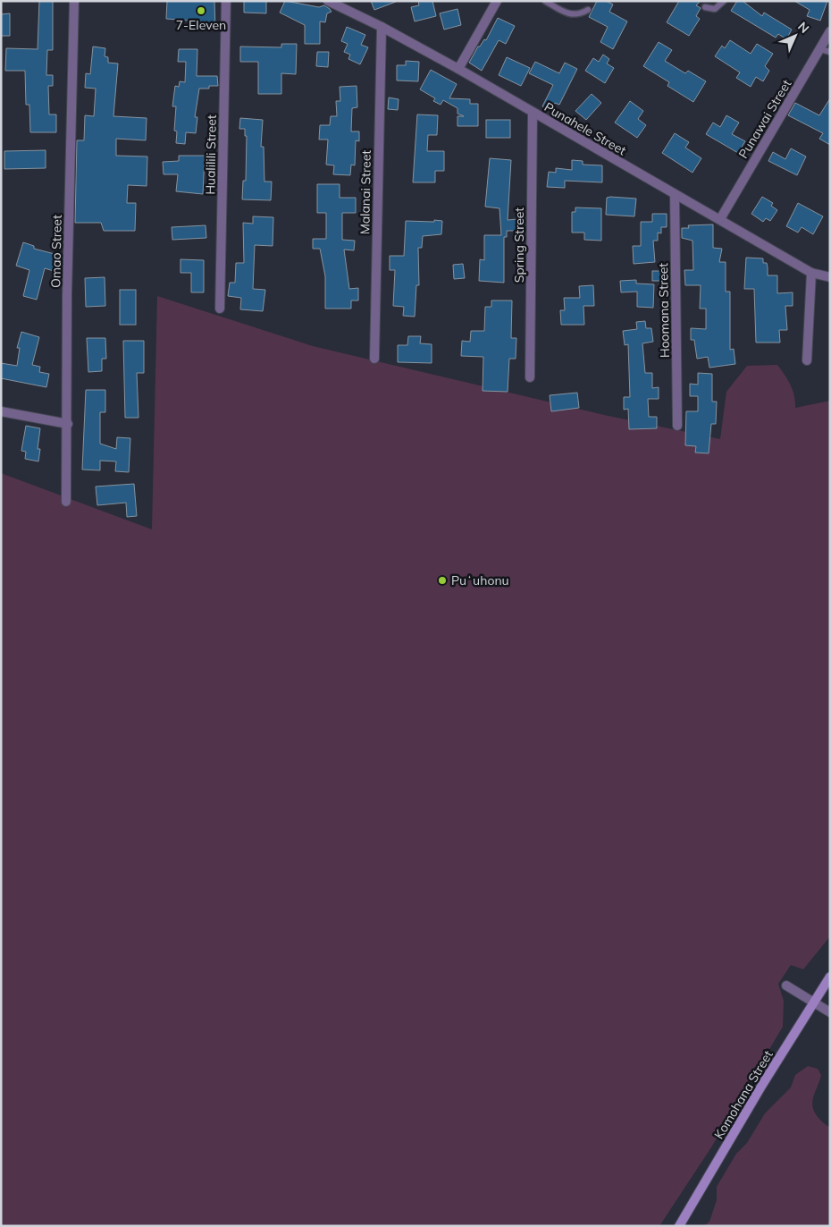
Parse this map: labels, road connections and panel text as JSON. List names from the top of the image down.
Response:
{
  "streets": {
    "main road": ["Komohana Street"],
    "street": [
      "Punawai Street",
      "Punahele Street",
      "Hualilili Street",
      "Malanai Street",
      "Spring Street",
      "Omao Street",
      "Hoomana Street"
    ]
  },
  "crossings": [
    ["Punawai Street", "Punahele Street"],
    ["Punahele Street", "Malanai Street"],
    ["Punahele Street", "Spring Street"],
    ["Punahele Street", "Hoomana Street"]
  ],
  "places": ["7-Eleven", "Puʻuhonu"],
  "north": "top right"
}
